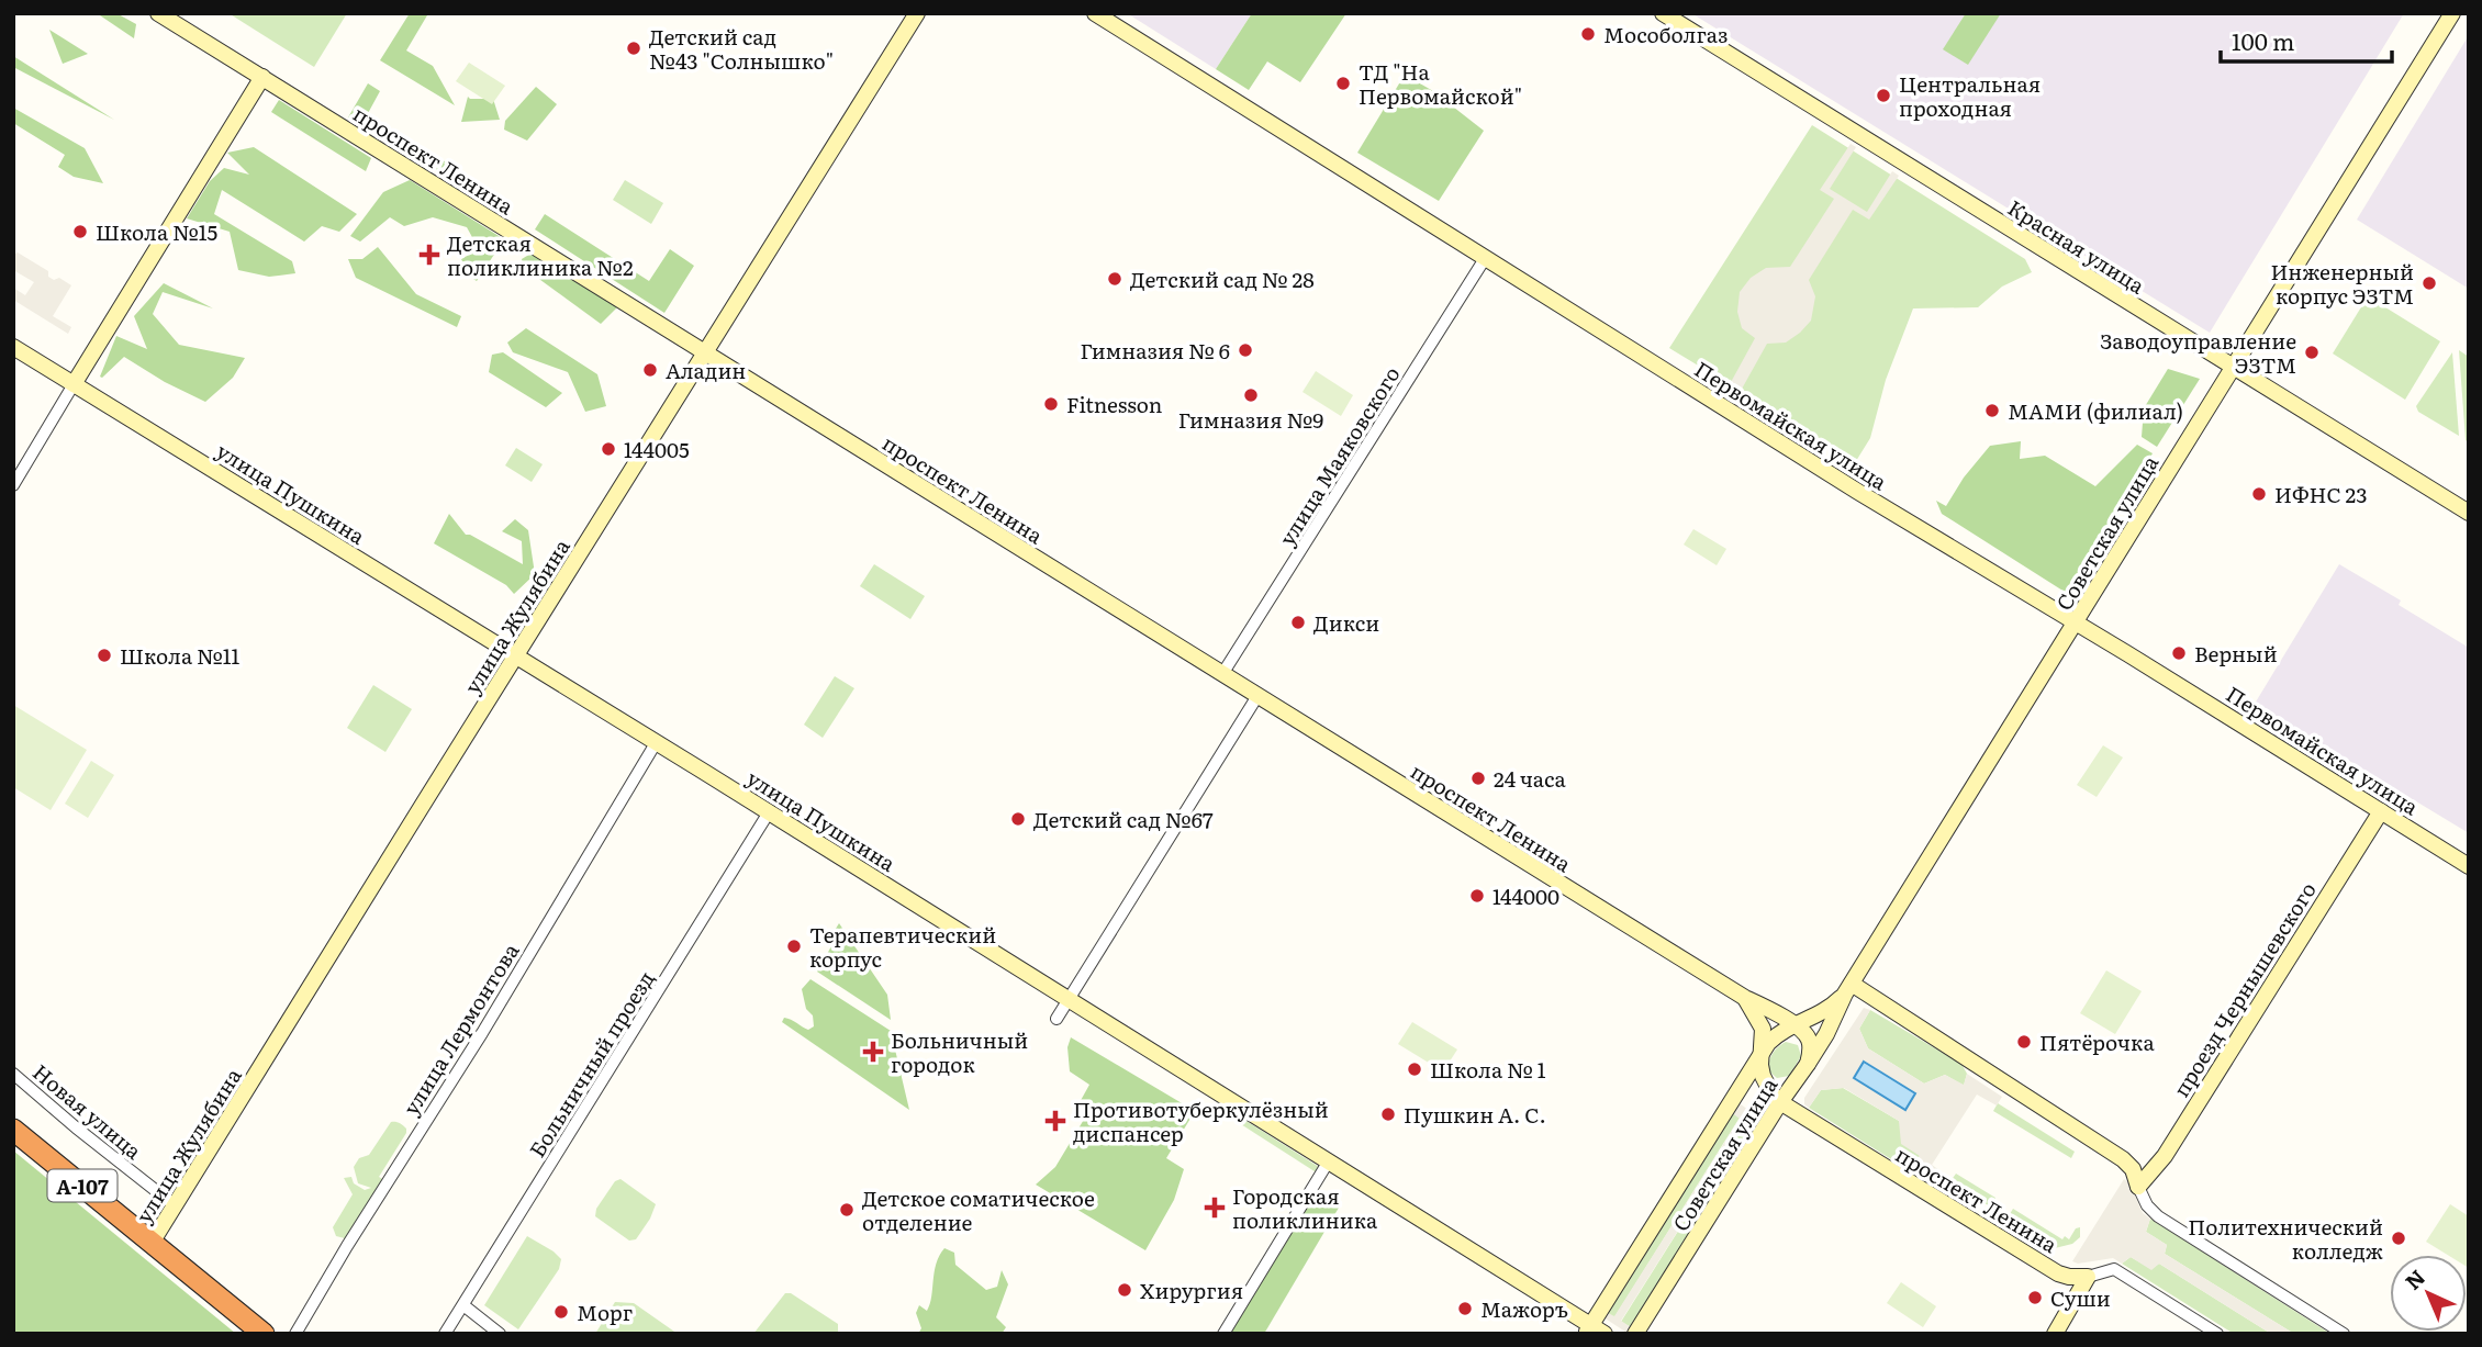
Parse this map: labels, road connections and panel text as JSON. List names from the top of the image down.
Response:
{
  "streets": {
    "highway": ["А-107"],
    "main road": [
      "проспект Ленина",
      "Красная улица",
      "Первомайская улица",
      "улица Пушкина",
      "Советская улица",
      "улица Жулябина",
      "проезд Чернышевского"
    ],
    "street": [
      "улица Маяковского",
      "улица Лермонтова",
      "Больничный проезд",
      "Новая улица"
    ]
  },
  "crossings": [
    ["проспект Ленина", "улица Маяковского"],
    ["проспект Ленина", "Советская улица"],
    ["проспект Ленина", "улица Жулябина"],
    ["Красная улица", "Советская улица"],
    ["Первомайская улица", "улица Маяковского"],
    ["Первомайская улица", "Советская улица"],
    ["Первомайская улица", "проезд Чернышевского"],
    ["улица Пушкина", "Советская улица"],
    ["улица Пушкина", "улица Жулябина"],
    ["улица Пушкина", "улица Лермонтова"],
    ["улица Пушкина", "Больничный проезд"],
    ["улица Жулябина", "Новая улица"],
    ["улица Жулябина", "А-107"]
  ],
  "places": {
    "other": [
      "Мособолгаз",
      "Детский сад №43 \"Солнышко\"",
      "ТД \"На Первомайской\"",
      "Центральная проходная",
      "Школа №15",
      "Детский сад № 28",
      "Инженерный корпус ЭЗТМ",
      "Гимназия № 6",
      "Заводоуправление ЭЗТМ",
      "Аладин",
      "Гимназия №9",
      "Fitnesson",
      "МАМИ (филиал)",
      "144005",
      "ИФНС 23",
      "Дикси",
      "Верный",
      "Школа №11",
      "24 часа",
      "Детский сад №67",
      "144000",
      "Терапевтический корпус",
      "Пятёрочка",
      "Школа № 1",
      "Пушкин А. С.",
      "Детское соматическое отделение",
      "Политехнический колледж",
      "Хирургия",
      "Суши",
      "Мажоръ",
      "Морг"
    ],
    "health": [
      "Детская поликлиника №2",
      "Больничный городок",
      "Противотуберкулёзный диспансер",
      "Городская поликлиника"
    ]
  },
  "scale_bar": "100 m",
  "north": "top left"
}
